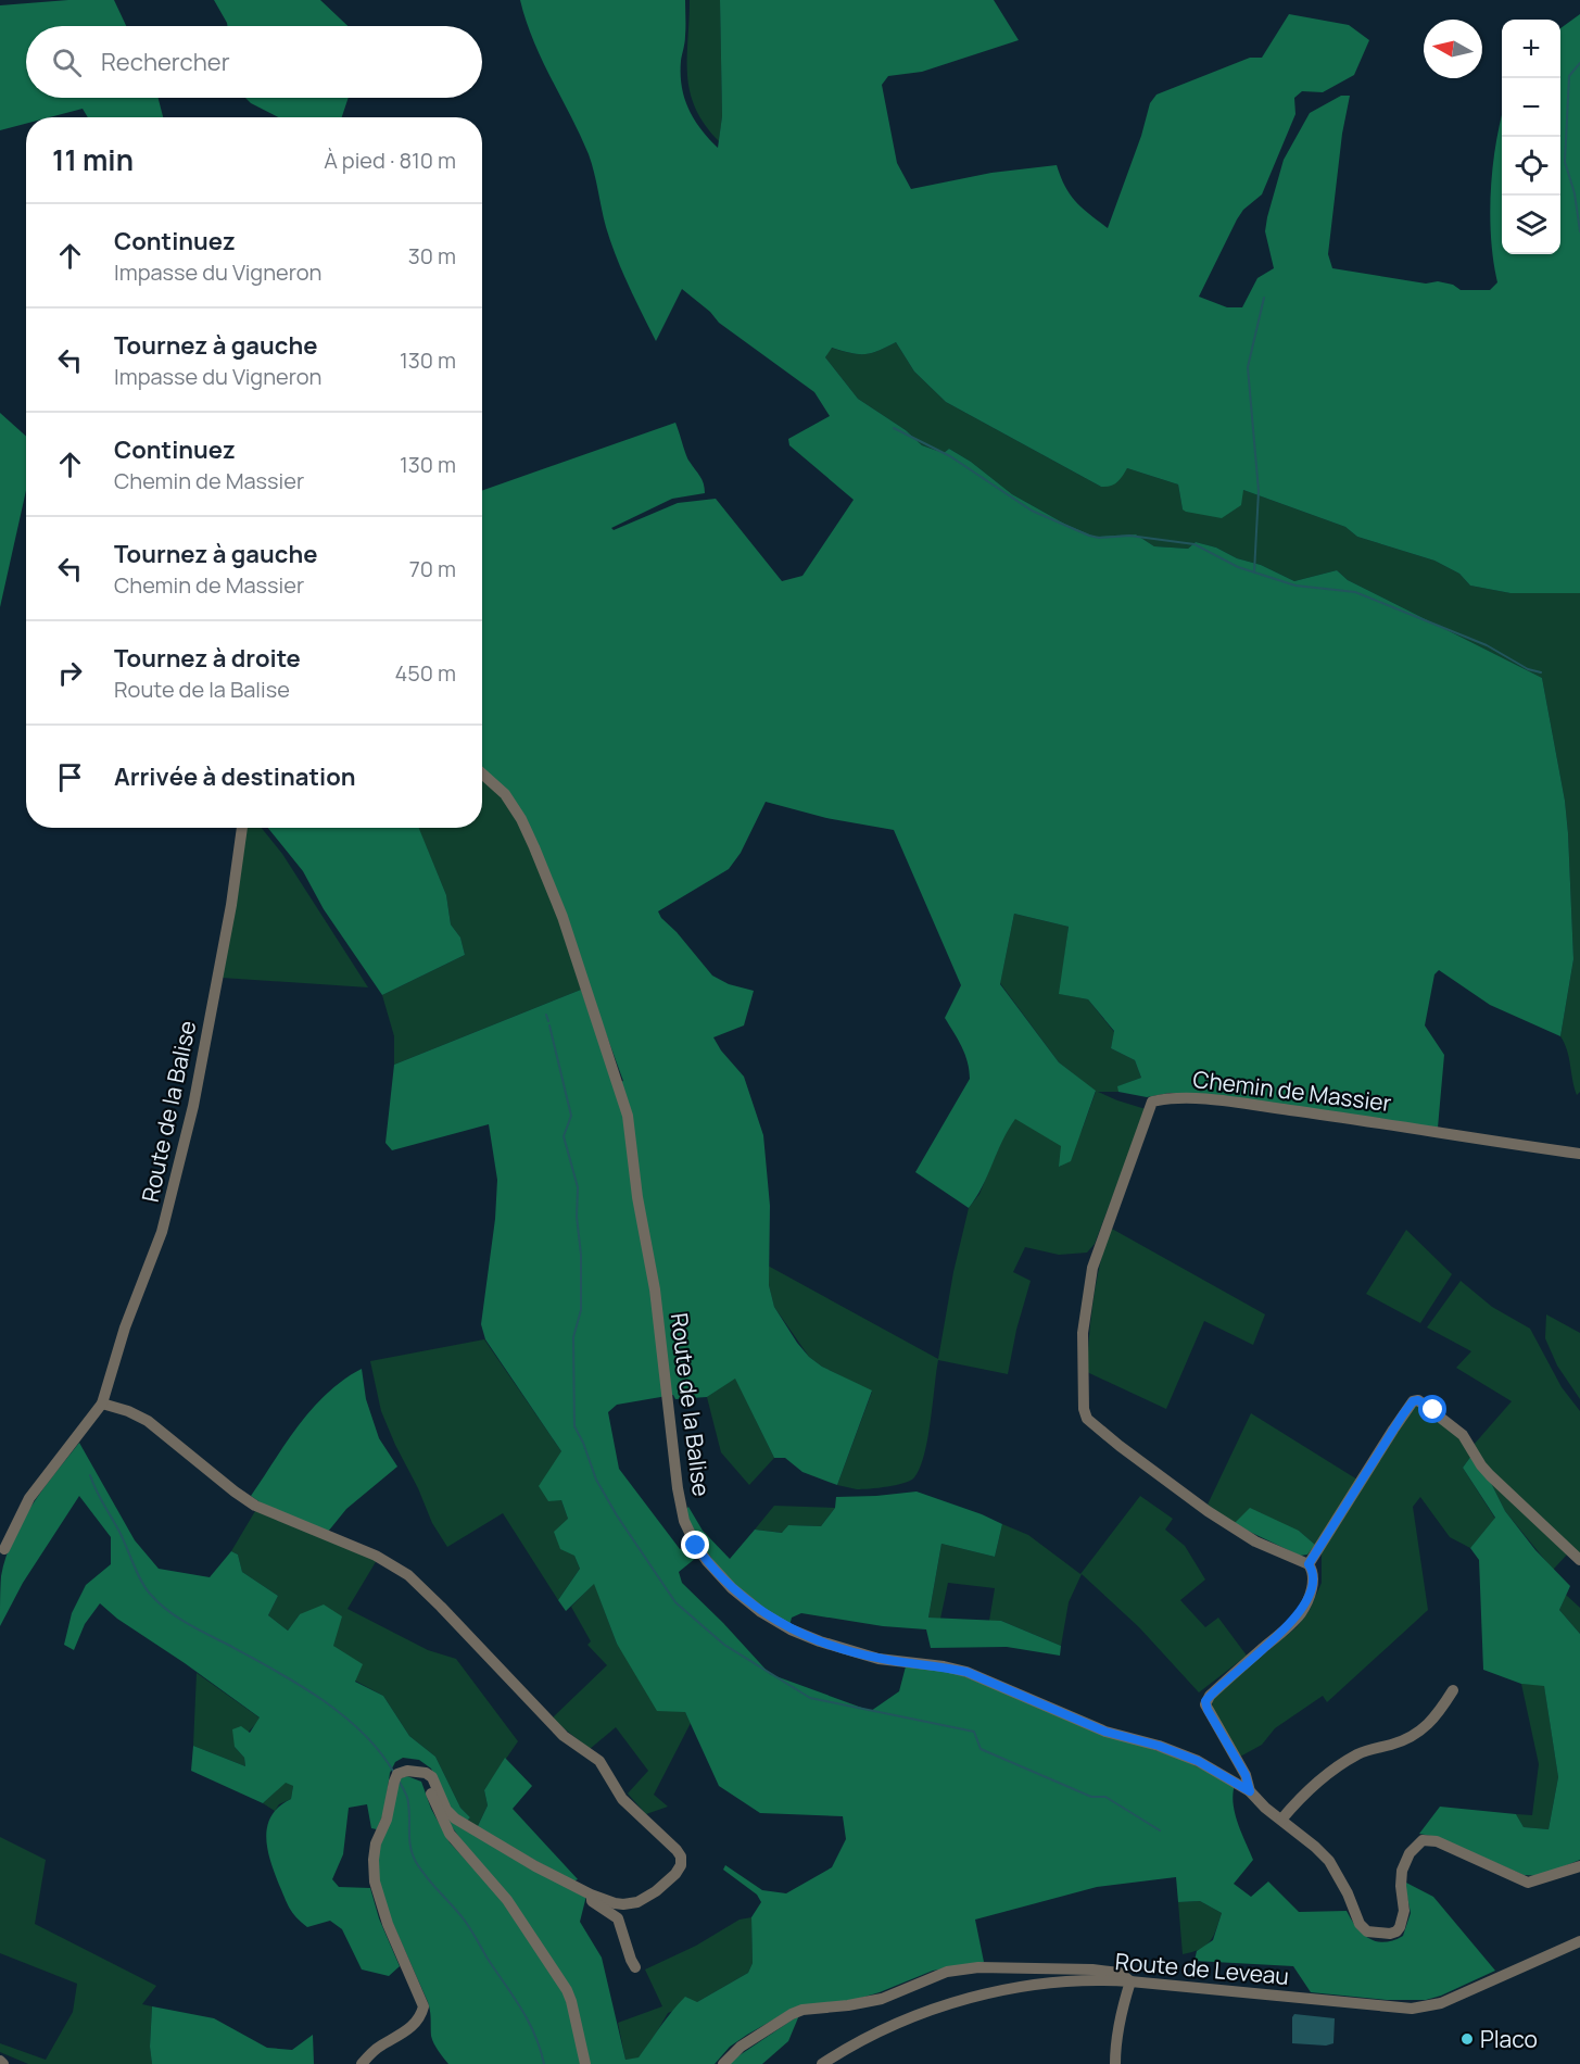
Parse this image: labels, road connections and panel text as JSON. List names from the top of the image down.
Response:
{
  "streets": {
    "street": ["Chemin de Massier", "Route de la Balise", "Route de Leveau"]
  },
  "places": ["Placo"],
  "north": "left",
  "page": {
    "map_buttons": ["+", "−"],
    "search": "Rechercher",
    "heading": ["11 min", "À pied · 810 m"],
    "list": [
      ["Continuez", "Impasse du Vigneron", "30 m"],
      ["Tournez à gauche", "Impasse du Vigneron", "130 m"],
      ["Continuez", "Chemin de Massier", "130 m"],
      ["Tournez à gauche", "Chemin de Massier", "70 m"],
      ["Tournez à droite", "Route de la Balise", "450 m"],
      "Arrivée à destination"
    ]
  }
}
